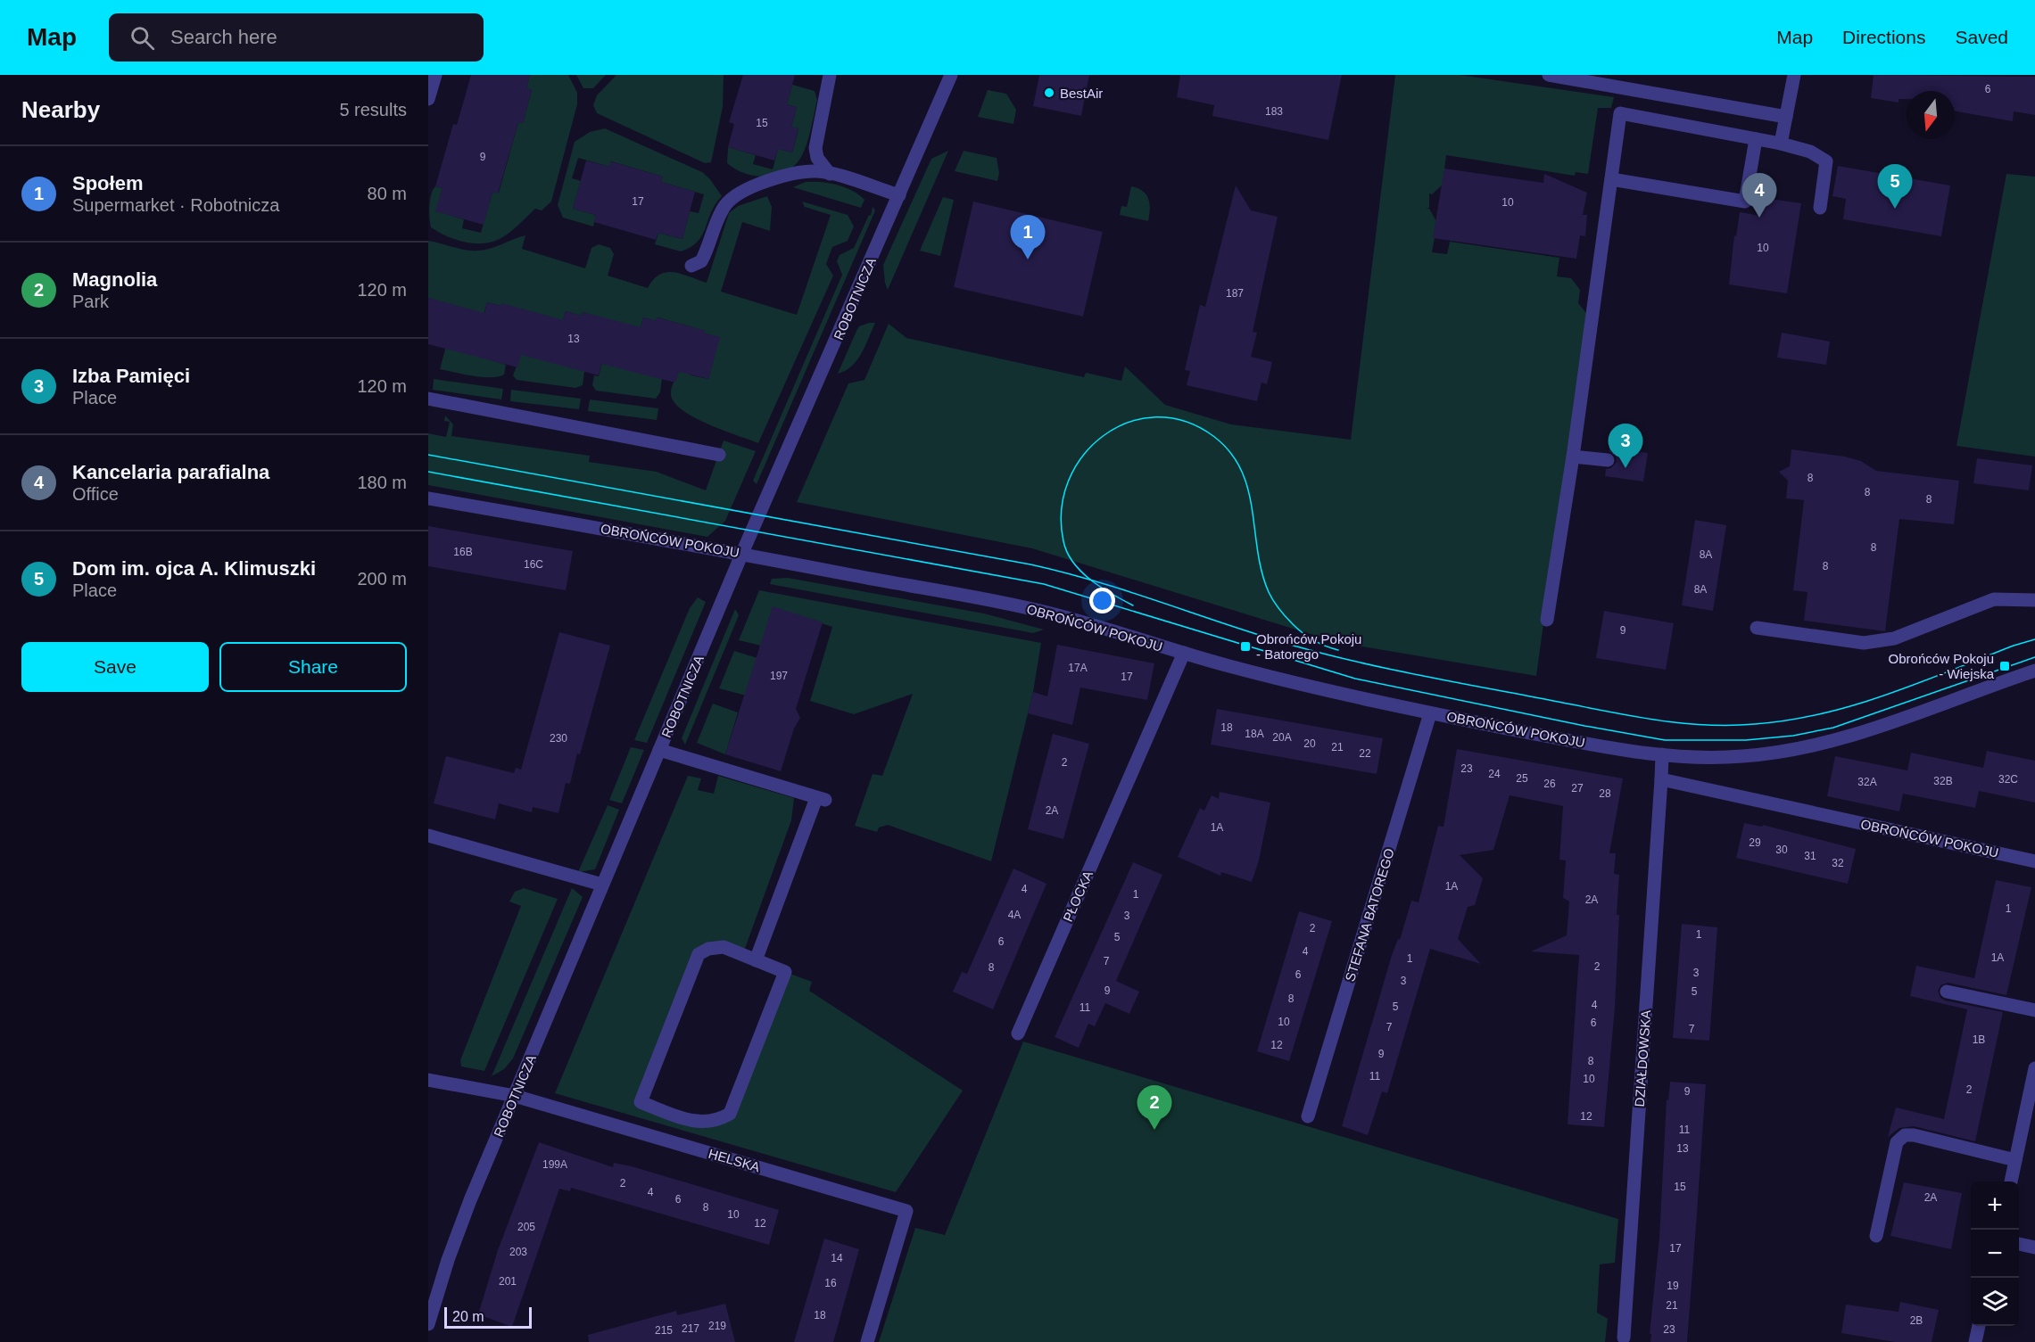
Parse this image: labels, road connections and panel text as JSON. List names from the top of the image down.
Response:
{
  "streets": {
    "street": [
      "ROBOTNICZA",
      "OBROŃCÓW POKOJU",
      "PŁOCKA",
      "STEFANA BATOREGO",
      "DZIAŁDOWSKA",
      "HELSKA"
    ]
  },
  "crossings": [
    ["ROBOTNICZA", "OBROŃCÓW POKOJU"],
    ["ROBOTNICZA", "HELSKA"],
    ["OBROŃCÓW POKOJU", "PŁOCKA"],
    ["OBROŃCÓW POKOJU", "STEFANA BATOREGO"],
    ["OBROŃCÓW POKOJU", "DZIAŁDOWSKA"]
  ],
  "places": {
    "other": ["BestAir"],
    "transit": ["Obrońców Pokoju - Batorego", "Obrońców Pokoju - Wiejska"]
  },
  "house_numbers": [
    "6",
    "183",
    "15",
    "9",
    "17",
    "10",
    "10",
    "187",
    "13",
    "8",
    "8",
    "8",
    "8",
    "16B",
    "8A",
    "16C",
    "8",
    "8A",
    "9",
    "17A",
    "197",
    "17",
    "18",
    "18A",
    "20A",
    "230",
    "20",
    "21",
    "22",
    "2",
    "23",
    "24",
    "25",
    "32C",
    "32B",
    "32A",
    "26",
    "27",
    "28",
    "2A",
    "1A",
    "29",
    "30",
    "31",
    "32",
    "1A",
    "4",
    "1",
    "2A",
    "1",
    "4A",
    "3",
    "2",
    "1",
    "5",
    "6",
    "4",
    "1A",
    "1",
    "7",
    "2",
    "8",
    "3",
    "6",
    "3",
    "9",
    "5",
    "8",
    "4",
    "5",
    "11",
    "10",
    "6",
    "7",
    "7",
    "1B",
    "12",
    "9",
    "8",
    "11",
    "10",
    "2",
    "9",
    "12",
    "11",
    "13",
    "199A",
    "2",
    "15",
    "4",
    "2A",
    "6",
    "8",
    "10",
    "12",
    "205",
    "17",
    "203",
    "14",
    "201",
    "16",
    "19",
    "21",
    "18",
    "2B",
    "219",
    "217",
    "23",
    "215"
  ],
  "scale_bar": "20 m",
  "north": "bottom",
  "page": {
    "header": "Map",
    "search": "Search here",
    "nav": ["Map", "Directions", "Saved"],
    "heading": ["Nearby", "5 results"],
    "list": [
      {
        "mark": "1",
        "name": "Społem",
        "note": "Supermarket · Robotnicza",
        "value": "80 m"
      },
      {
        "mark": "2",
        "name": "Magnolia",
        "note": "Park",
        "value": "120 m"
      },
      {
        "mark": "3",
        "name": "Izba Pamięci",
        "note": "Place",
        "value": "120 m"
      },
      {
        "mark": "4",
        "name": "Kancelaria parafialna",
        "note": "Office",
        "value": "180 m"
      },
      {
        "mark": "5",
        "name": "Dom im. ojca A. Klimuszki",
        "note": "Place",
        "value": "200 m"
      }
    ],
    "pins": [
      "5",
      "4",
      "1",
      "3",
      "2"
    ],
    "buttons": ["Save", "Share"],
    "map_buttons": ["+", "−"],
    "scale": "20 m"
  }
}
